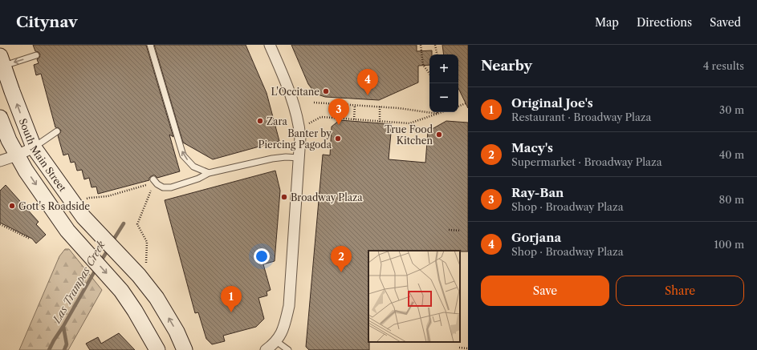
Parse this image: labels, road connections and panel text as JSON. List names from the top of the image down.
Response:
{
  "streets": {
    "main road": ["South Main Street"]
  },
  "water": ["Las Trampas Creek"],
  "places": [
    "L'Occitane",
    "Zara",
    "True Food Kitchen",
    "Banter by Piercing Pagoda",
    "Broadway Plaza",
    "Gott's Roadside"
  ],
  "page": {
    "header": "Citynav",
    "nav": ["Map", "Directions", "Saved"],
    "heading": ["Nearby", "4 results"],
    "map_buttons": ["+", "−"],
    "pins": [
      "4",
      "3",
      "2",
      "1"
    ],
    "list": [
      {
        "mark": "1",
        "name": "Original Joe's",
        "note": "Restaurant · Broadway Plaza",
        "value": "30 m"
      },
      {
        "mark": "2",
        "name": "Macy's",
        "note": "Supermarket · Broadway Plaza",
        "value": "40 m"
      },
      {
        "mark": "3",
        "name": "Ray-Ban",
        "note": "Shop · Broadway Plaza",
        "value": "80 m"
      },
      {
        "mark": "4",
        "name": "Gorjana",
        "note": "Shop · Broadway Plaza",
        "value": "100 m"
      }
    ],
    "buttons": ["Save", "Share"]
  }
}
